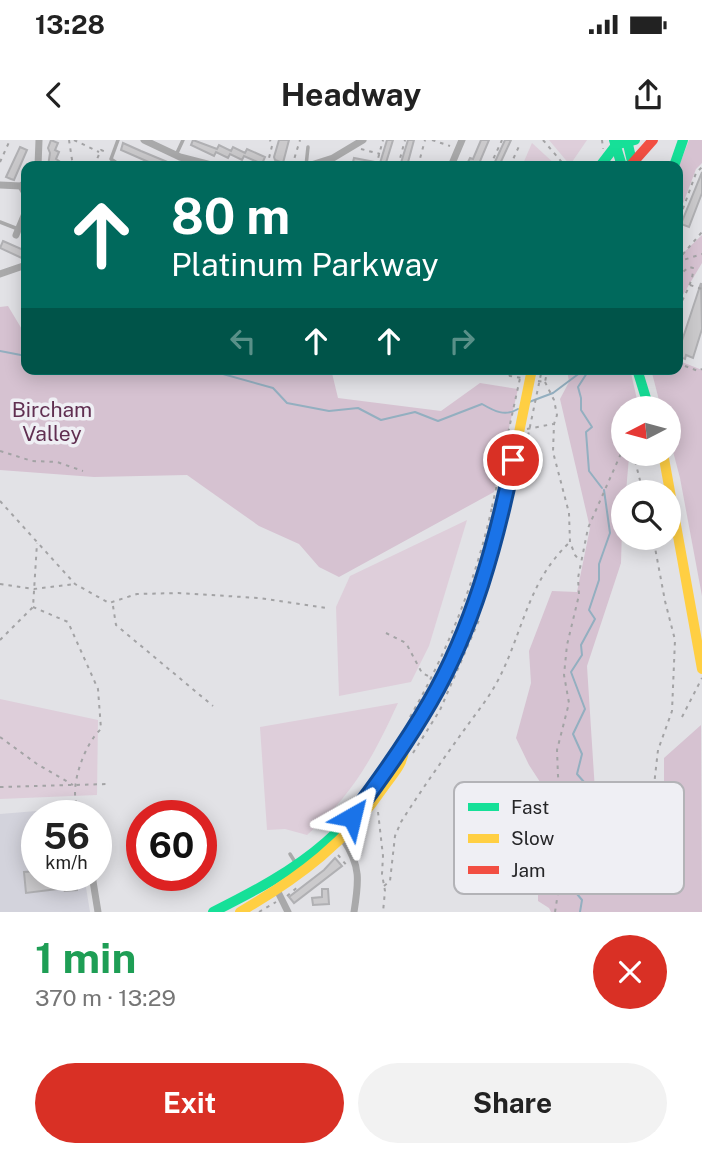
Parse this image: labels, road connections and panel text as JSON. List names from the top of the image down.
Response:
{
  "parks": ["Bircham Valley"],
  "legend": ["Fast", "Slow", "Jam"],
  "north": "left",
  "page": {
    "status": "13:28",
    "header": "Headway",
    "turn": ["80 m", "Platinum Parkway"],
    "speed": "56 km/h",
    "limit": "60",
    "heading": ["1 min", "370 m · 13:29"],
    "buttons": ["Exit", "Share"]
  }
}
